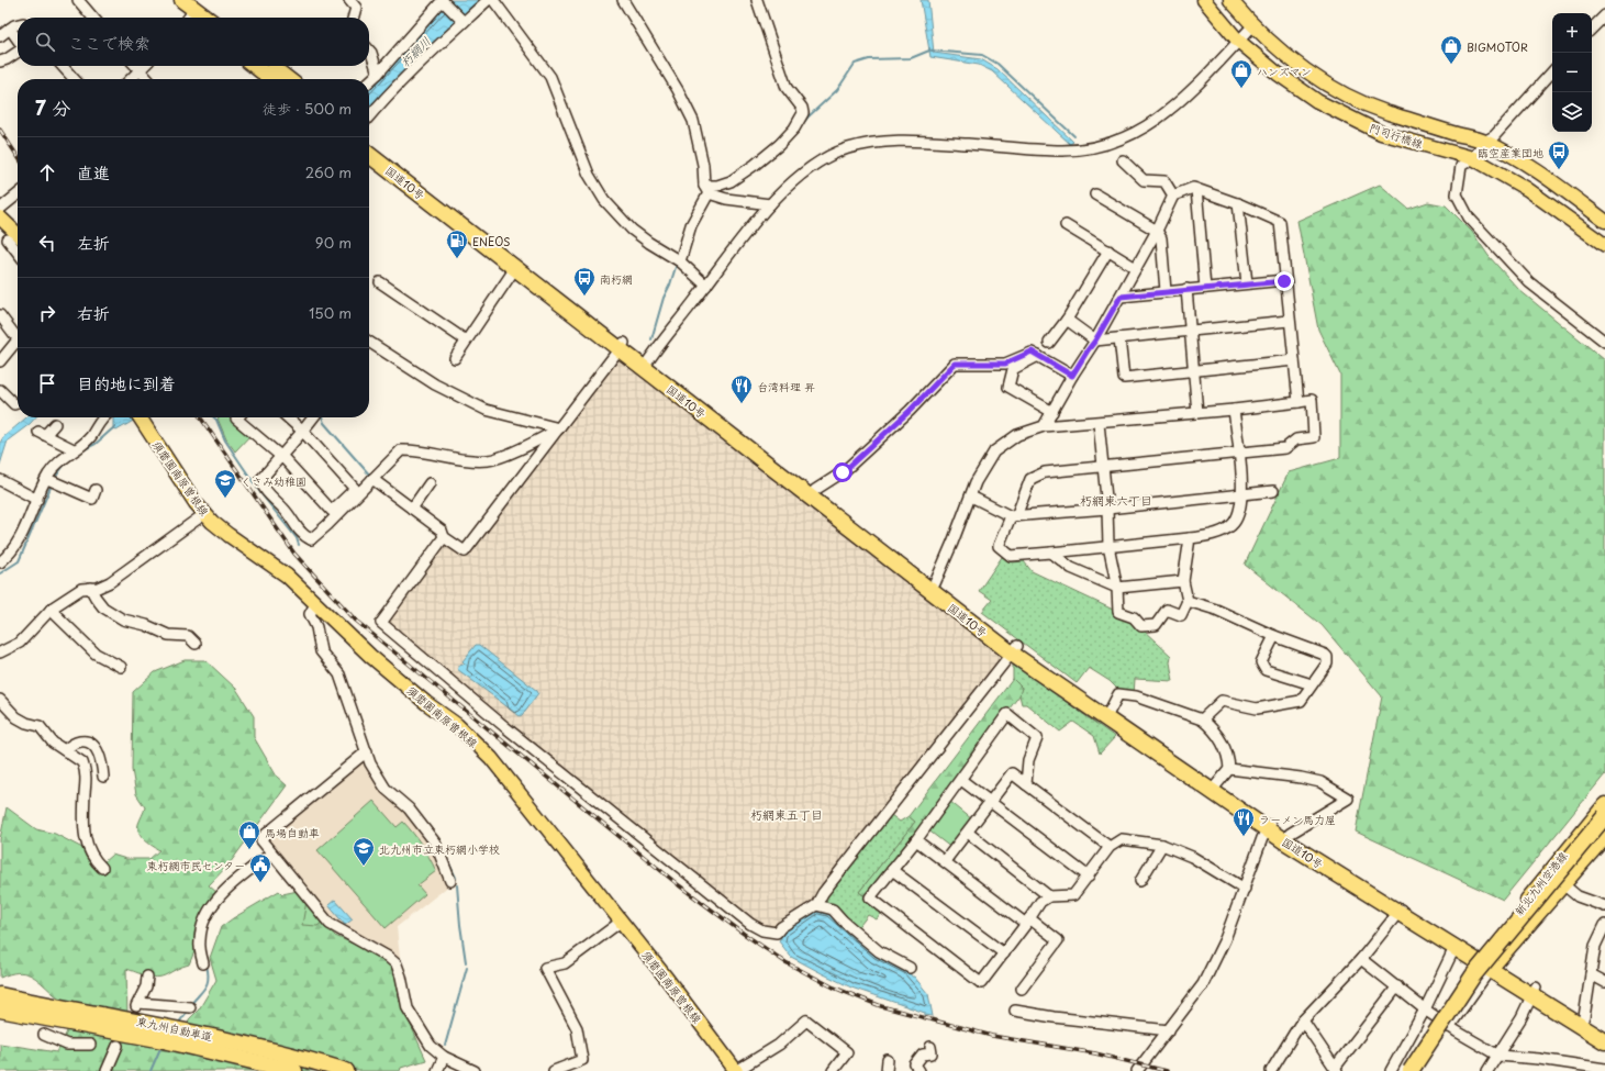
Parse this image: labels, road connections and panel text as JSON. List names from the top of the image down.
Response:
{
  "streets": {
    "highway": ["国道10号", "東九州自動車道"],
    "main road": ["門司行橋線", "須磨園南原曽根線", "新北九州空港線"]
  },
  "crossings": [
    ["国道10号", "新北九州空港線"]
  ],
  "districts": ["朽網東六丁目", "朽網東五丁目"],
  "water": ["朽網川"],
  "places": {
    "shop": ["BIGMOTOR", "ハンズマン", "馬場自動車"],
    "bus stop": ["臨空産業団地", "南朽網"],
    "fuel station": ["ENEOS"],
    "restaurant": ["台湾料理 昇", "ラーメン馬力屋"],
    "school or university": ["くさみ幼稚園", "北九州市立東朽網小学校"],
    "public building": ["東朽網市民センター"]
  },
  "page": {
    "map_buttons": ["+", "−"],
    "search": "ここで検索",
    "heading": ["7 分", "徒歩 · 500 m"],
    "list": [
      ["直進", "260 m"],
      ["左折", "90 m"],
      ["右折", "150 m"],
      "目的地に到着"
    ]
  }
}
